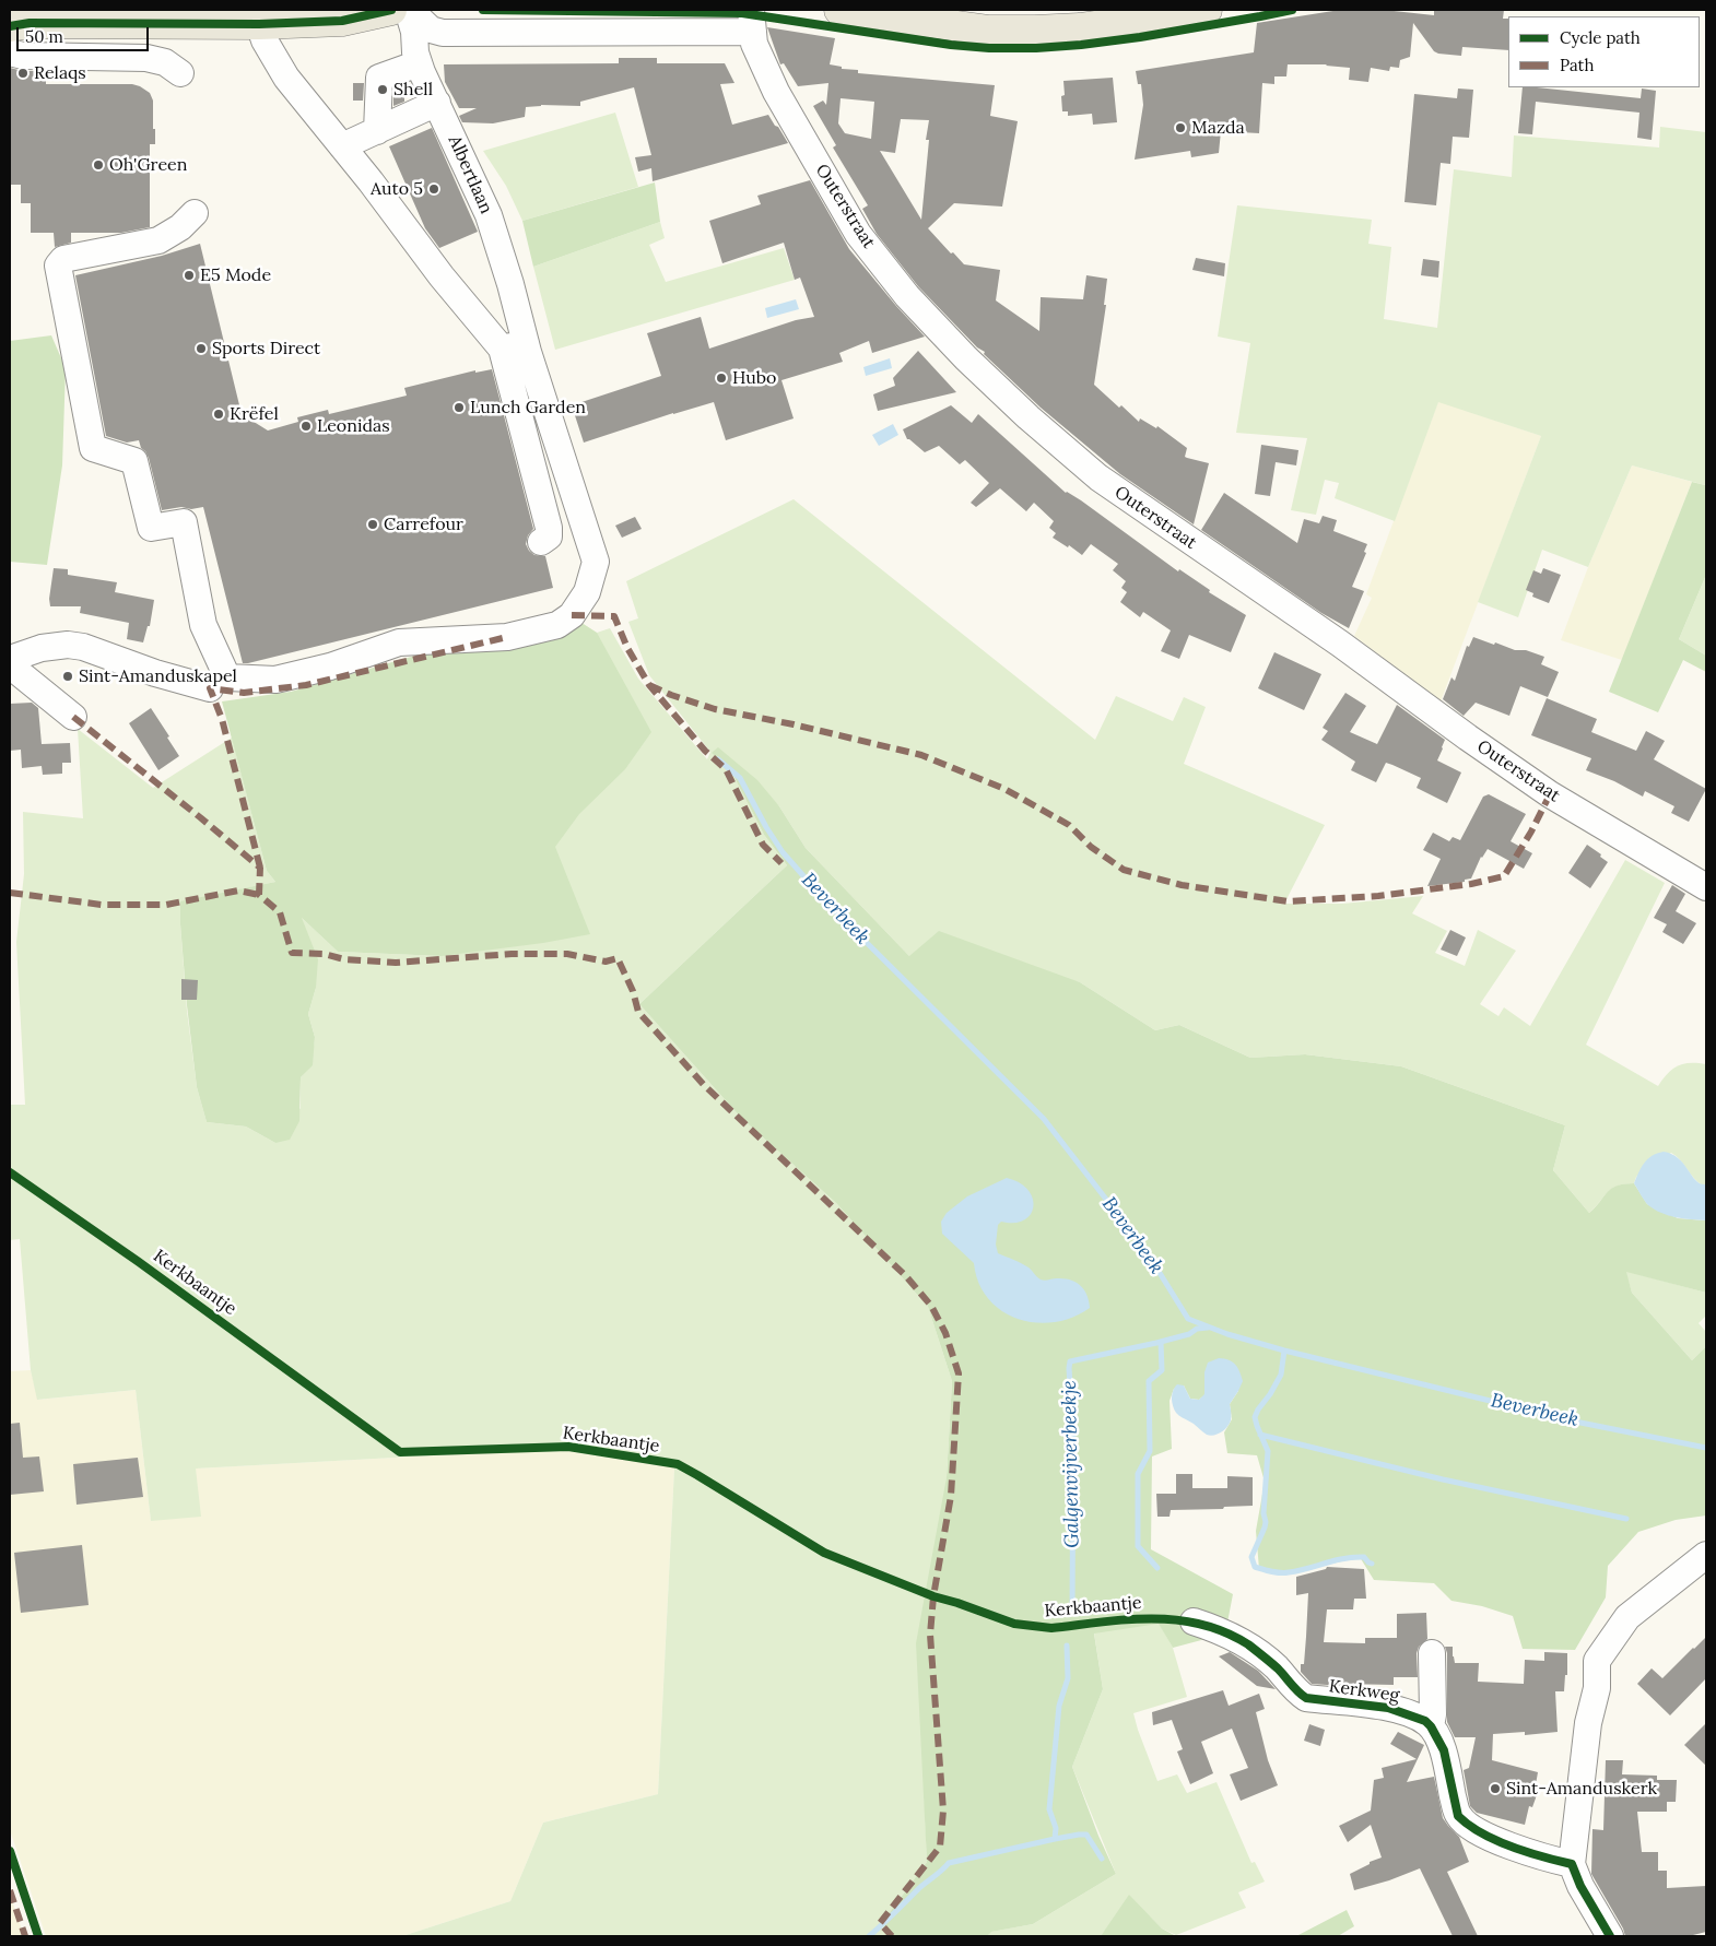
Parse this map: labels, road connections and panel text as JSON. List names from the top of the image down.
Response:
{
  "streets": {
    "street": ["Albertlaan", "Outerstraat", "Kerkweg"],
    "cycle path": ["Kerkbaantje"]
  },
  "crossings": [
    ["Albertlaan", "Outerstraat"]
  ],
  "water": ["Beverbeek", "Galgenvijverbeekje"],
  "places": [
    "Relaqs",
    "Shell",
    "Mazda",
    "Oh'Green",
    "Auto 5",
    "E5 Mode",
    "Sports Direct",
    "Hubo",
    "Lunch Garden",
    "Krëfel",
    "Leonidas",
    "Carrefour",
    "Sint-Amanduskapel",
    "Sint-Amanduskerk"
  ],
  "legend": ["Cycle path", "Path"],
  "scale_bar": "50 m"
}
